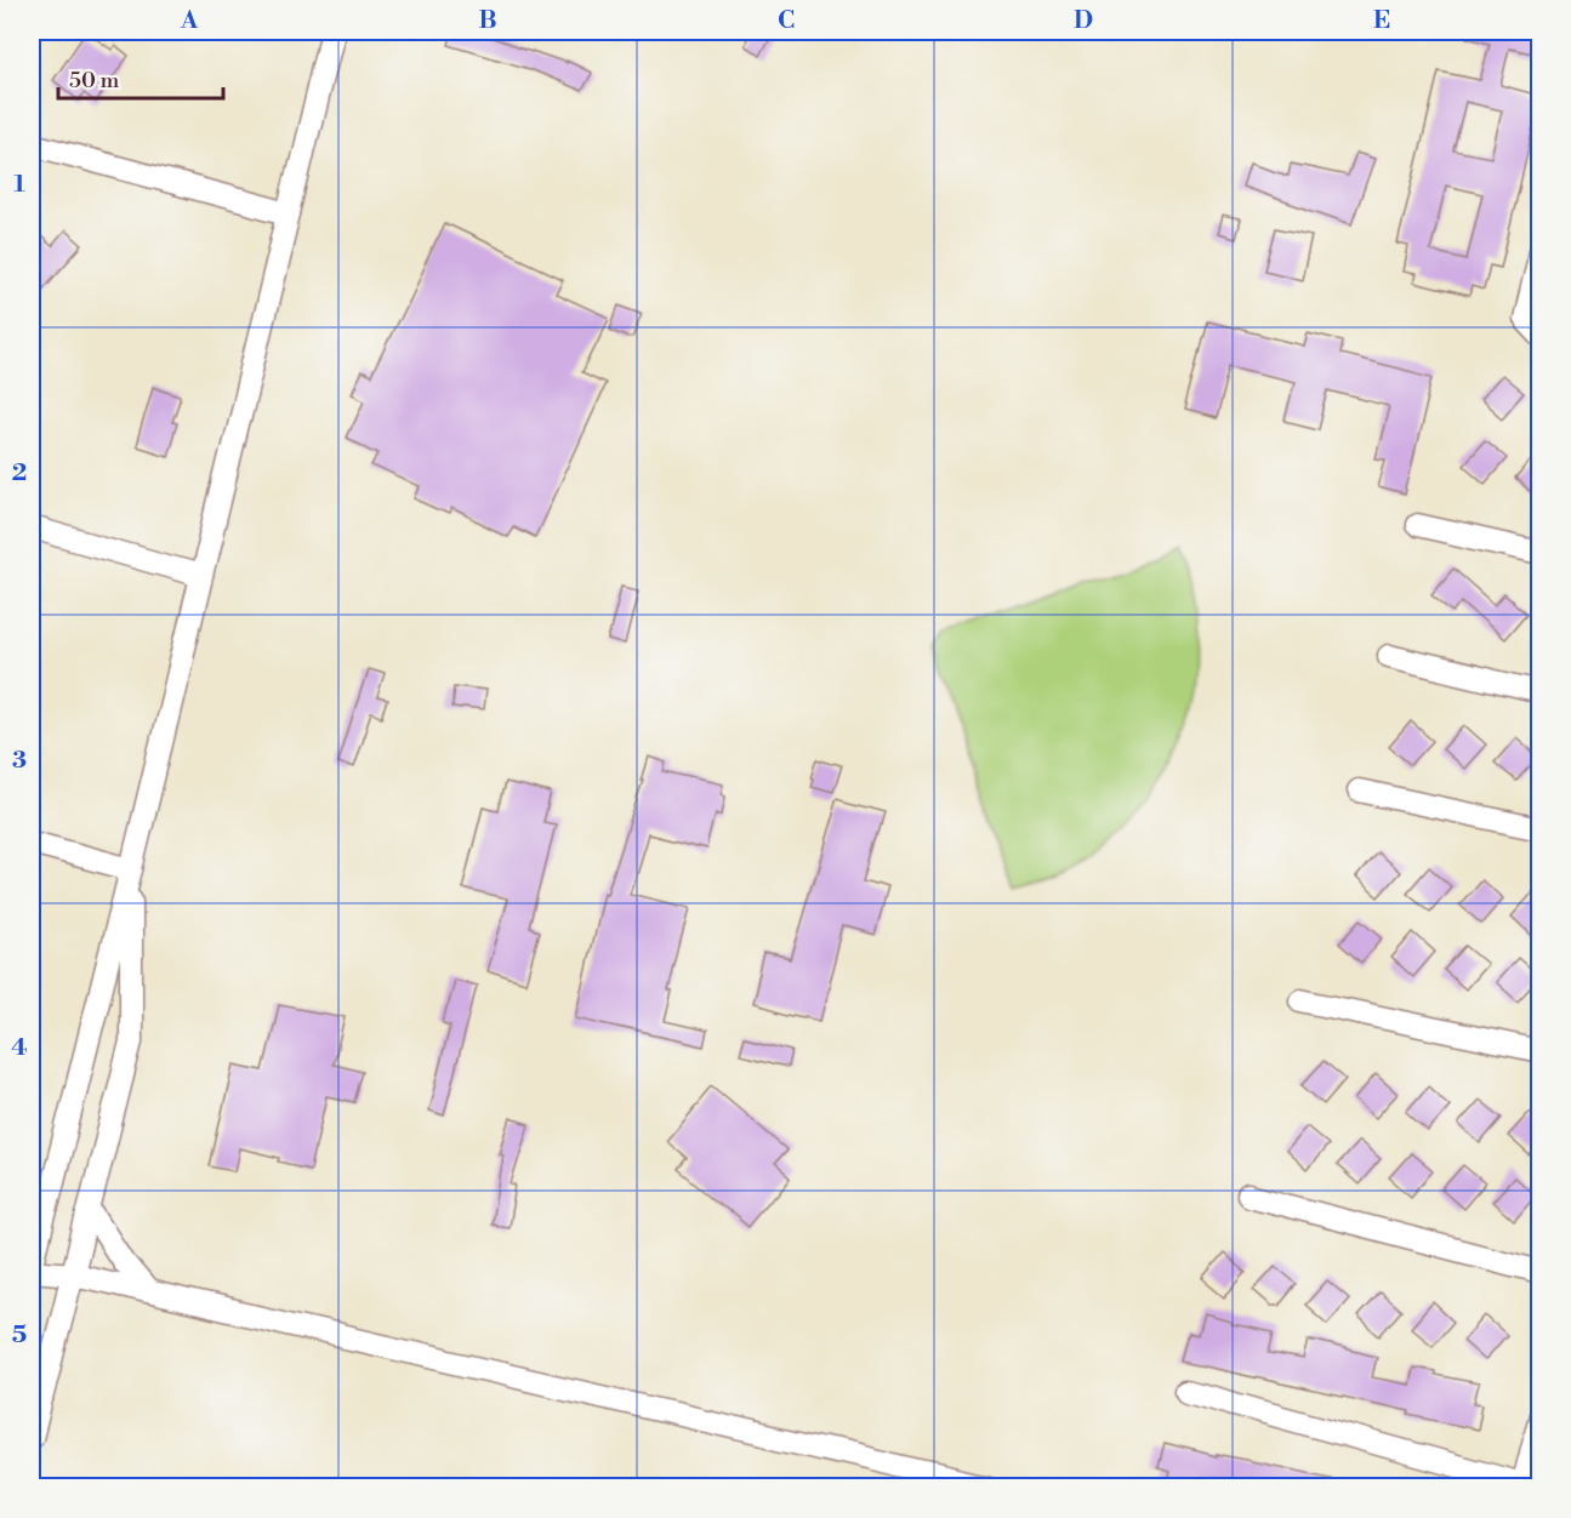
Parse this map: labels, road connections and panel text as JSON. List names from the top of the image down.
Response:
{
  "scale_bar": "50 m",
  "grid": {
    "columns": [
      "A",
      "B",
      "C",
      "D",
      "E"
    ],
    "rows": [
      "1",
      "2",
      "3",
      "4",
      "5"
    ]
  }
}
